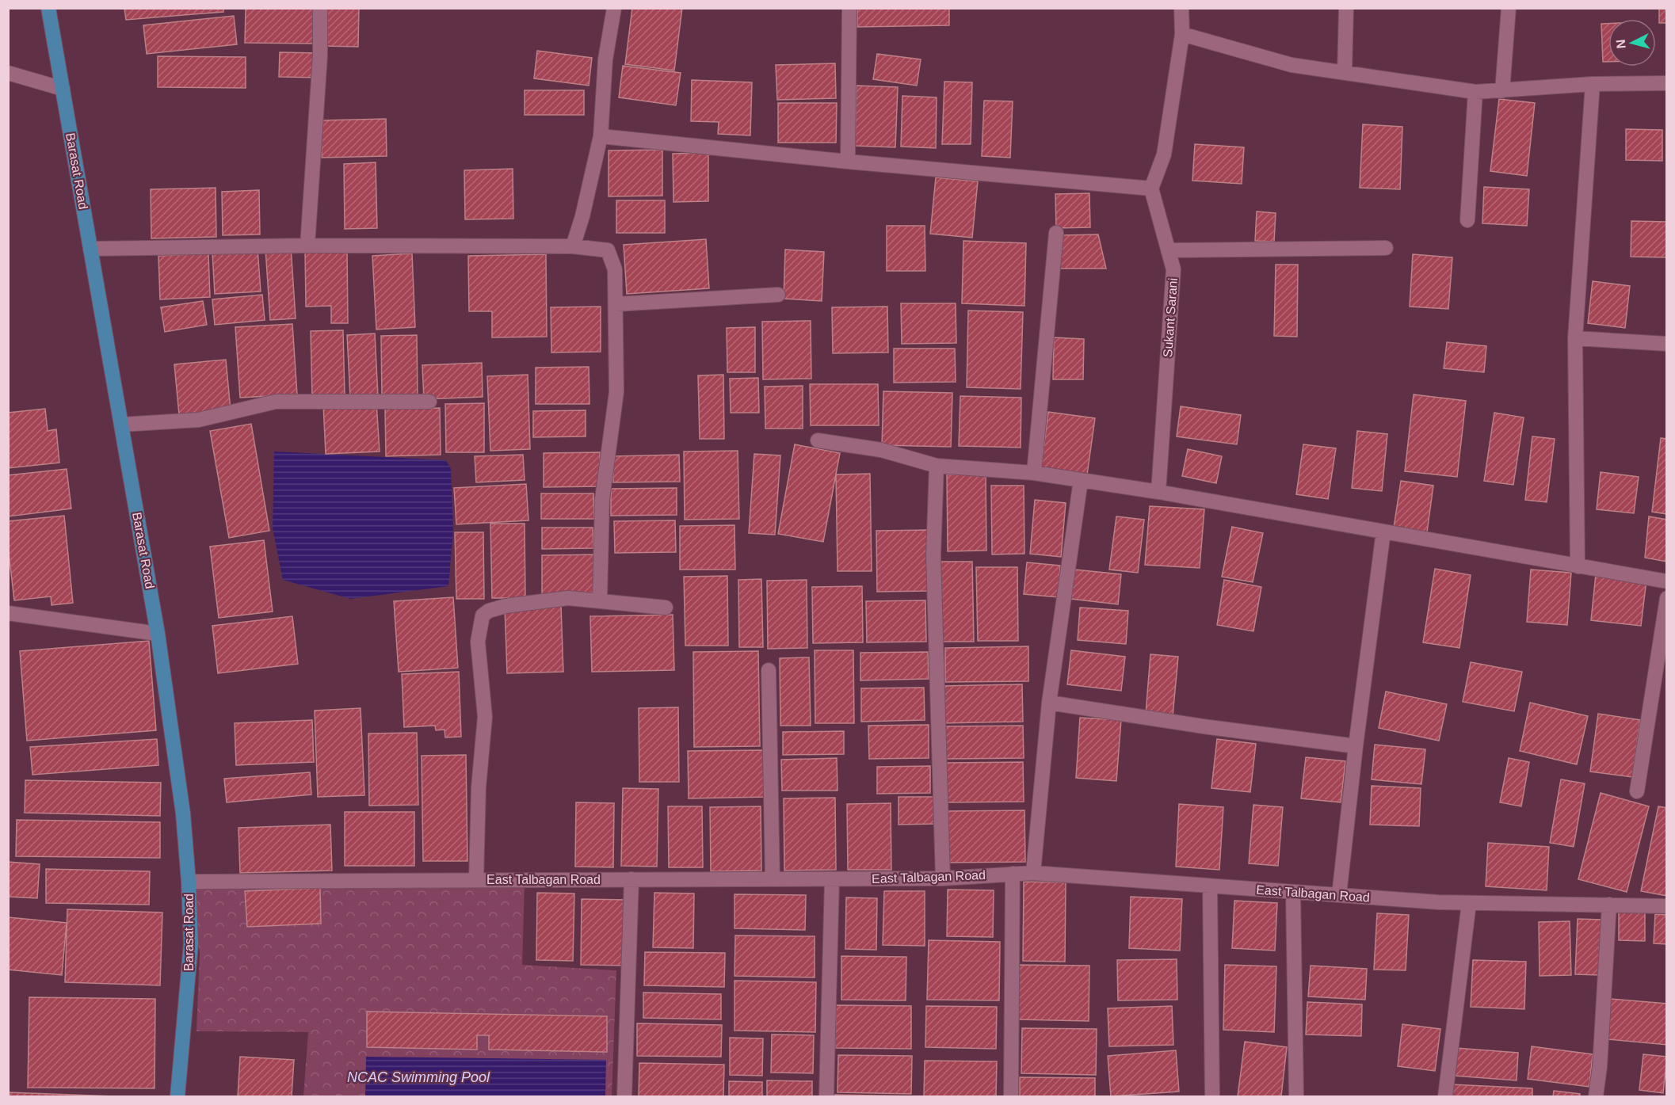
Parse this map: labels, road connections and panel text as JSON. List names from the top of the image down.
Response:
{
  "streets": {
    "main road": ["Barasat Road"],
    "street": ["Sukant Sarani", "East Talbagan Road"]
  },
  "crossings": [
    ["Barasat Road", "East Talbagan Road"]
  ],
  "water": ["NCAC Swimming Pool"],
  "north": "left"
}
